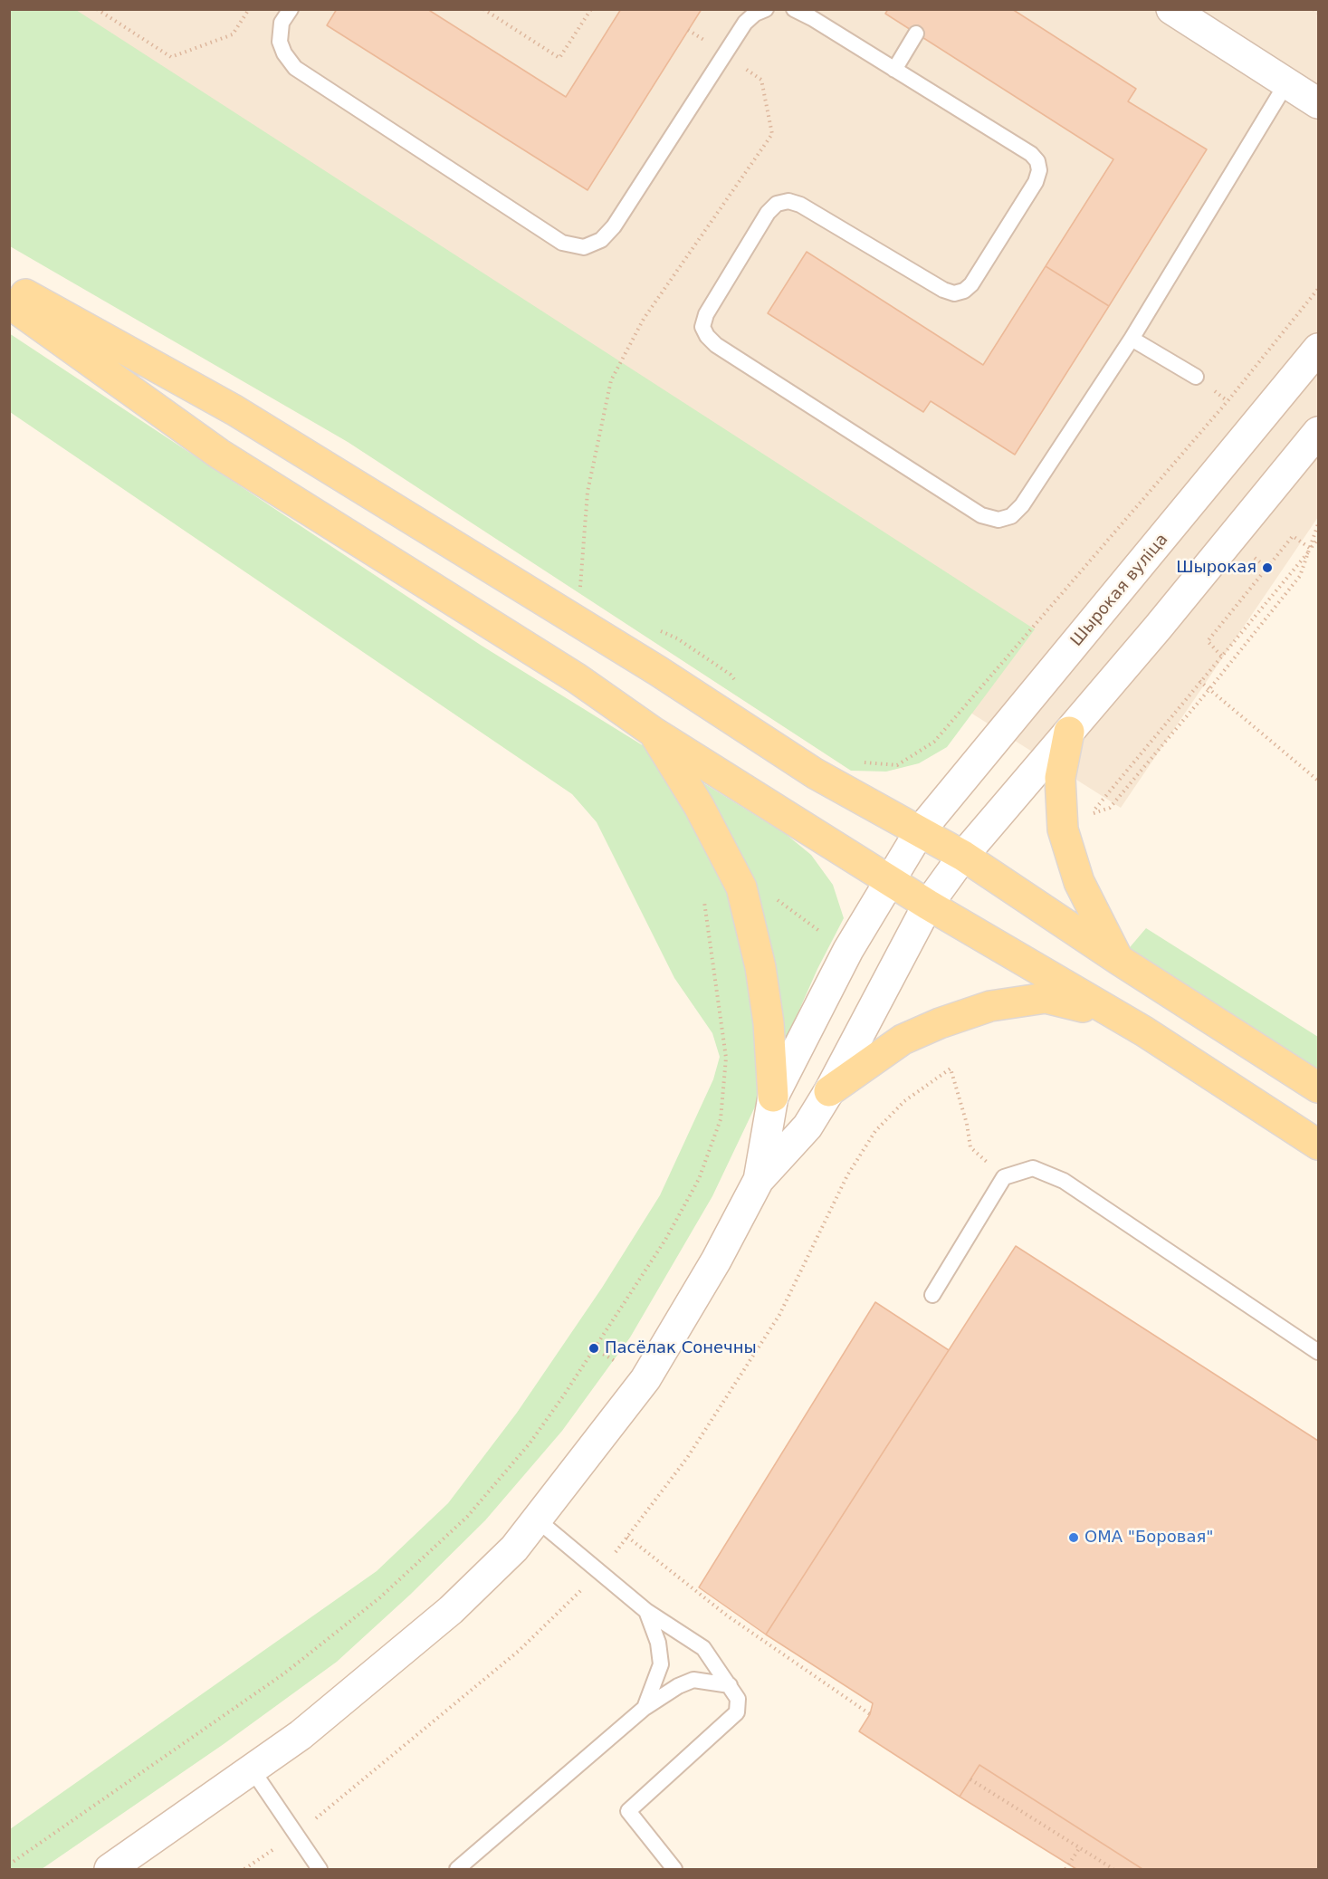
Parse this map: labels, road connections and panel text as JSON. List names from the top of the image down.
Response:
{
  "streets": {
    "main road": ["Шырокая вуліца"]
  },
  "places": ["Шырокая", "Пасёлак Сонечны", "ОМА \"Боровая\""]
}
